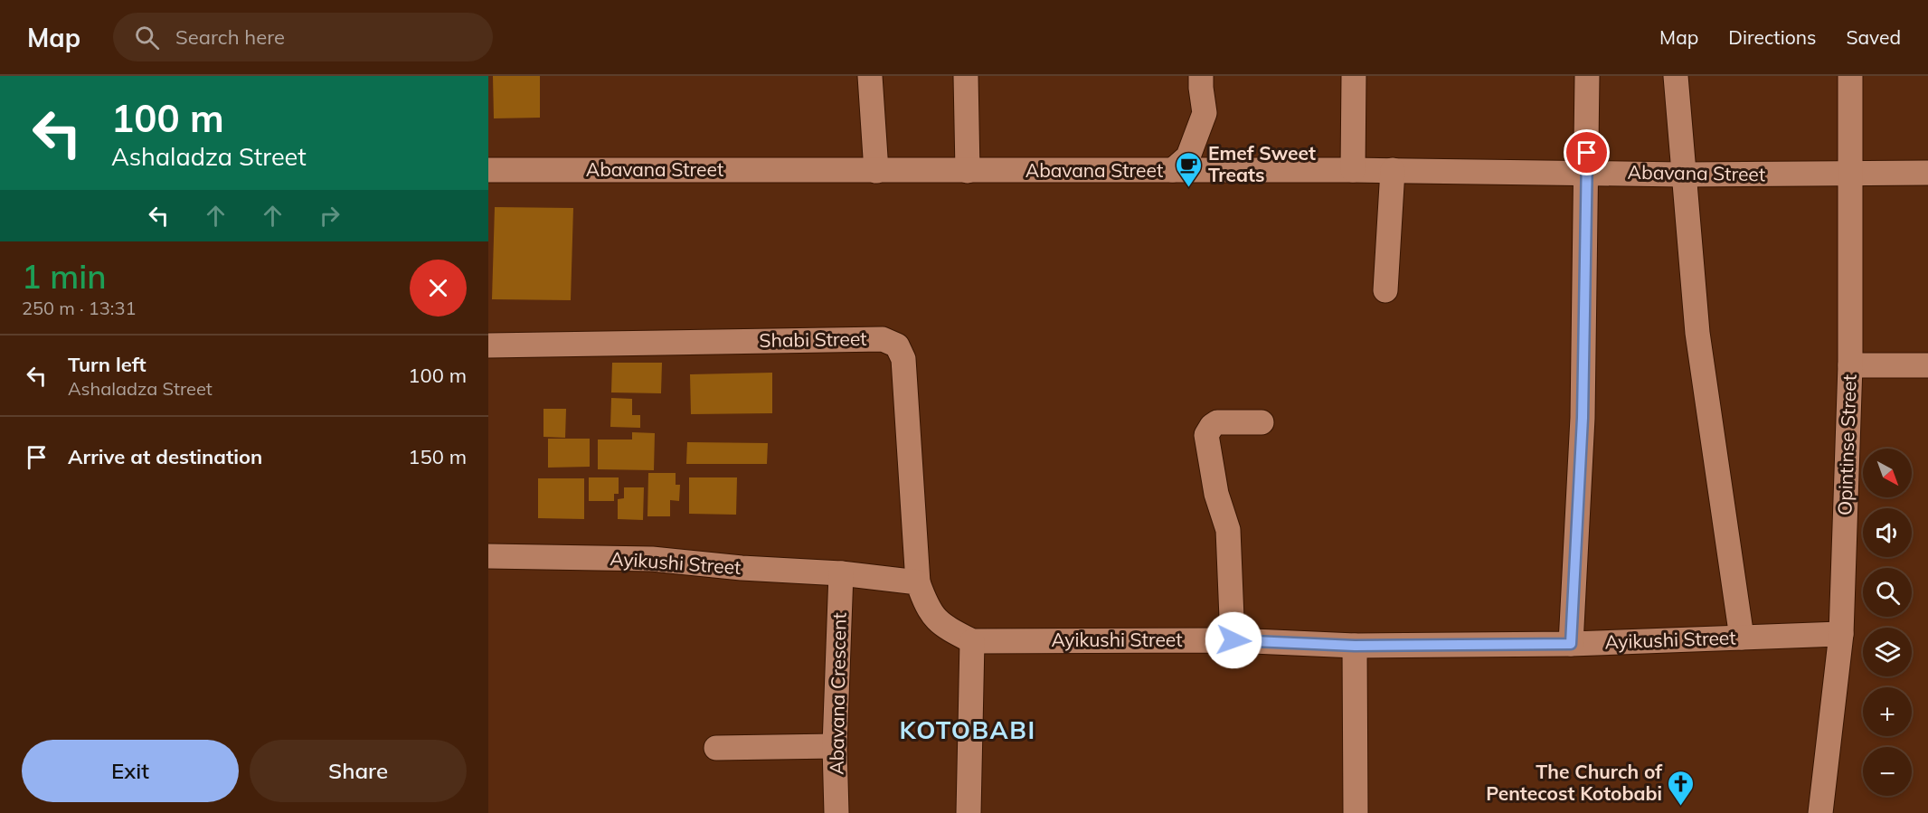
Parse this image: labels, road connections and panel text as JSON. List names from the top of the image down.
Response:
{
  "streets": {
    "street": [
      "Abavana Street",
      "Shabi Street",
      "Opintinse Street",
      "Ayikushi Street",
      "Abavana Crescent"
    ]
  },
  "crossings": [
    ["Abavana Street", "Opintinse Street"],
    ["Shabi Street", "Ayikushi Street"],
    ["Opintinse Street", "Ayikushi Street"],
    ["Ayikushi Street", "Abavana Crescent"]
  ],
  "districts": ["KOTOBABI"],
  "places": {
    "cafe": ["Emef Sweet Treats"],
    "church": ["The Church of Pentecost Kotobabi"]
  },
  "north": "bottom right",
  "page": {
    "header": "Map",
    "search": "Search here",
    "nav": ["Map", "Directions", "Saved"],
    "turn": ["100 m", "Ashaladza Street"],
    "heading": ["1 min", "250 m · 13:31"],
    "list": [
      {
        "name": "Turn left",
        "note": "Ashaladza Street",
        "value": "100 m"
      },
      {
        "name": "Arrive at destination",
        "value": "150 m"
      }
    ],
    "map_buttons": ["+", "−"],
    "buttons": ["Exit", "Share"]
  }
}
